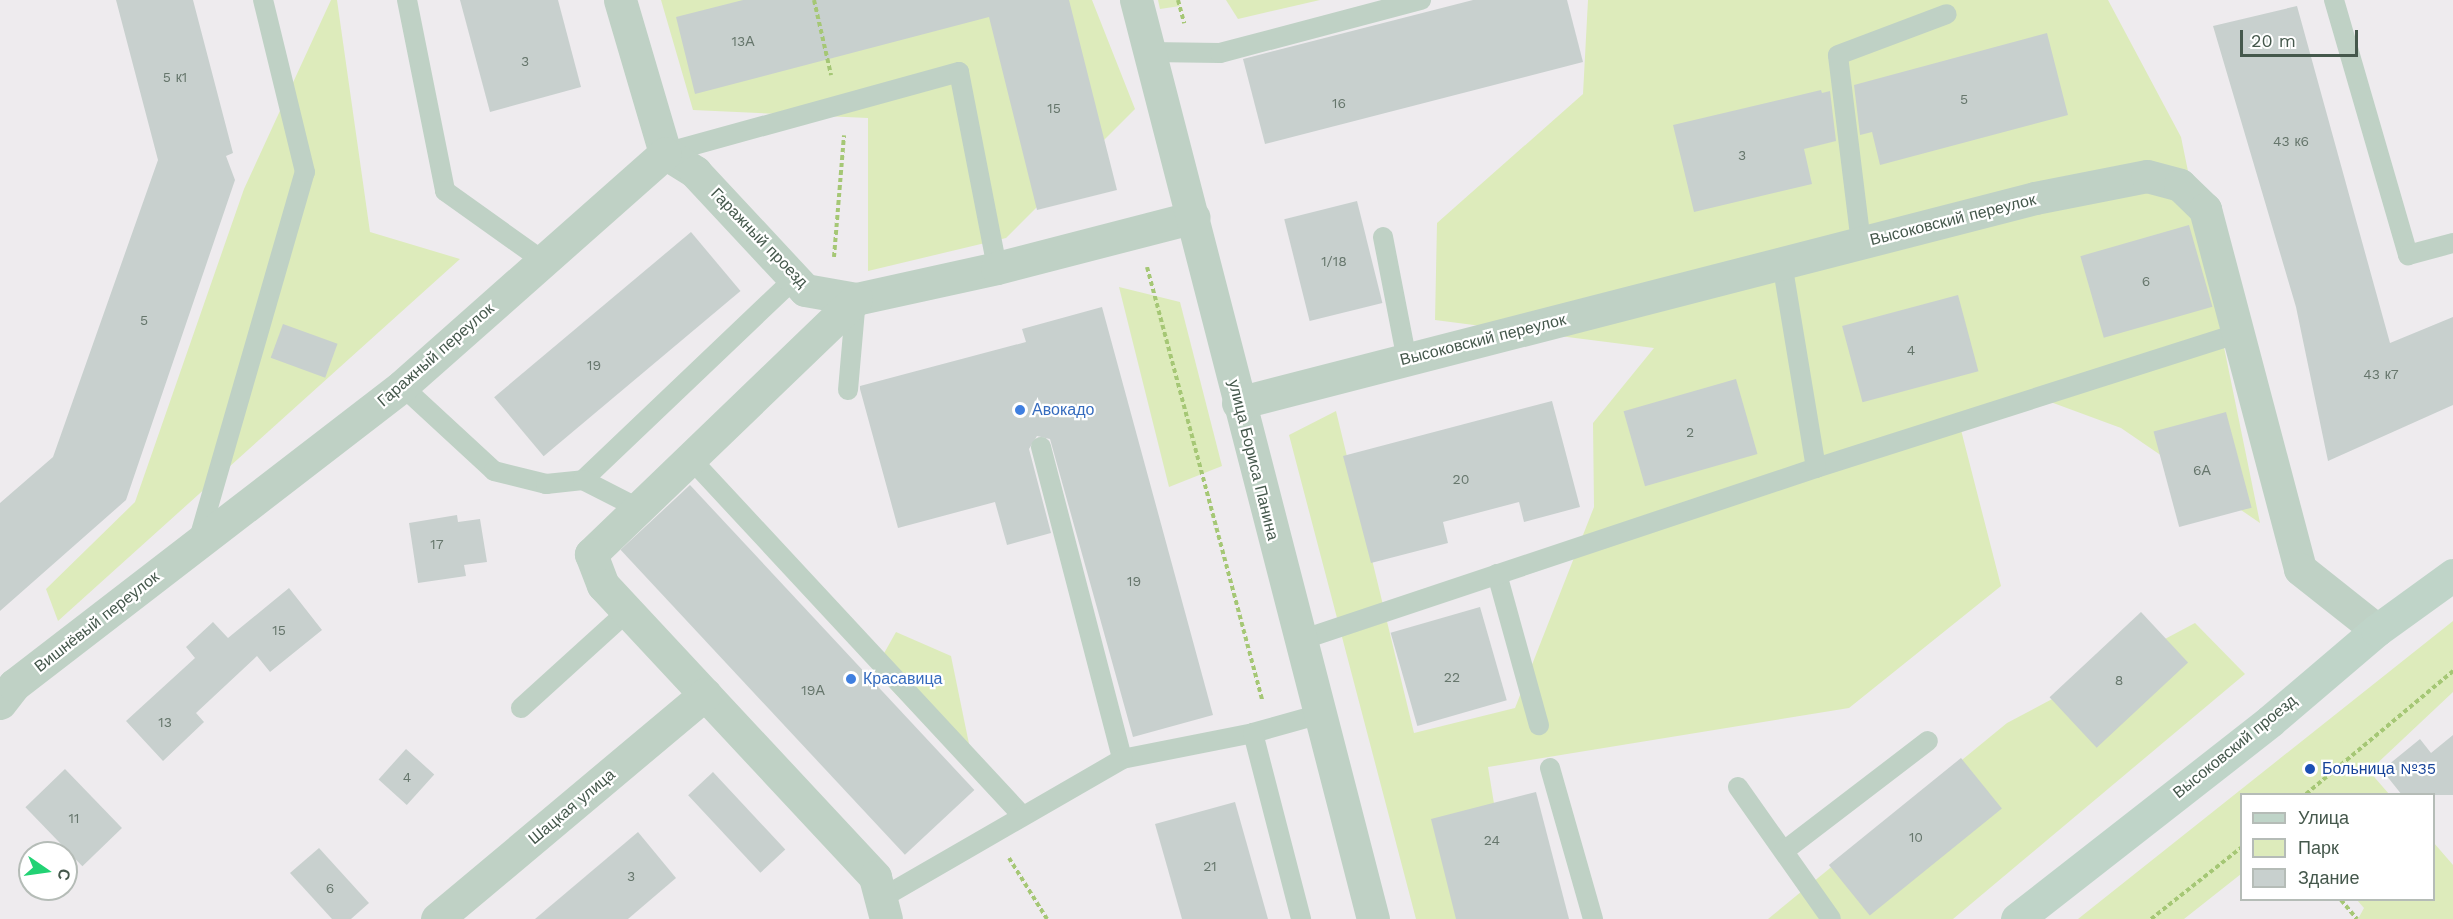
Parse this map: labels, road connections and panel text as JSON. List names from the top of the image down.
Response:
{
  "streets": {
    "street": [
      "Высоковский переулок",
      "Гаражный проезд",
      "Гаражный переулок",
      "улица Бориса Панина",
      "Вишнёвый переулок",
      "Высоковский проезд",
      "Шацкая улица"
    ]
  },
  "crossings": [
    ["Высоковский переулок", "улица Бориса Панина"],
    ["Высоковский переулок", "Высоковский проезд"],
    ["Гаражный проезд", "Гаражный переулок"],
    ["Гаражный проезд", "улица Бориса Панина"],
    ["Гаражный переулок", "Вишнёвый переулок"]
  ],
  "places": ["Авокадо", "Красавица", "Больница №35"],
  "house_numbers": [
    "13А",
    "3",
    "5 к1",
    "5",
    "16",
    "15",
    "43 к6",
    "3",
    "1/18",
    "6",
    "5",
    "4",
    "19",
    "43 к7",
    "2",
    "6А",
    "20",
    "17",
    "19",
    "15",
    "22",
    "8",
    "19А",
    "13",
    "4",
    "11",
    "10",
    "24",
    "21",
    "3",
    "6"
  ],
  "legend": ["Улица", "Парк", "Здание"],
  "scale_bar": "20 m",
  "north": "right"
}
